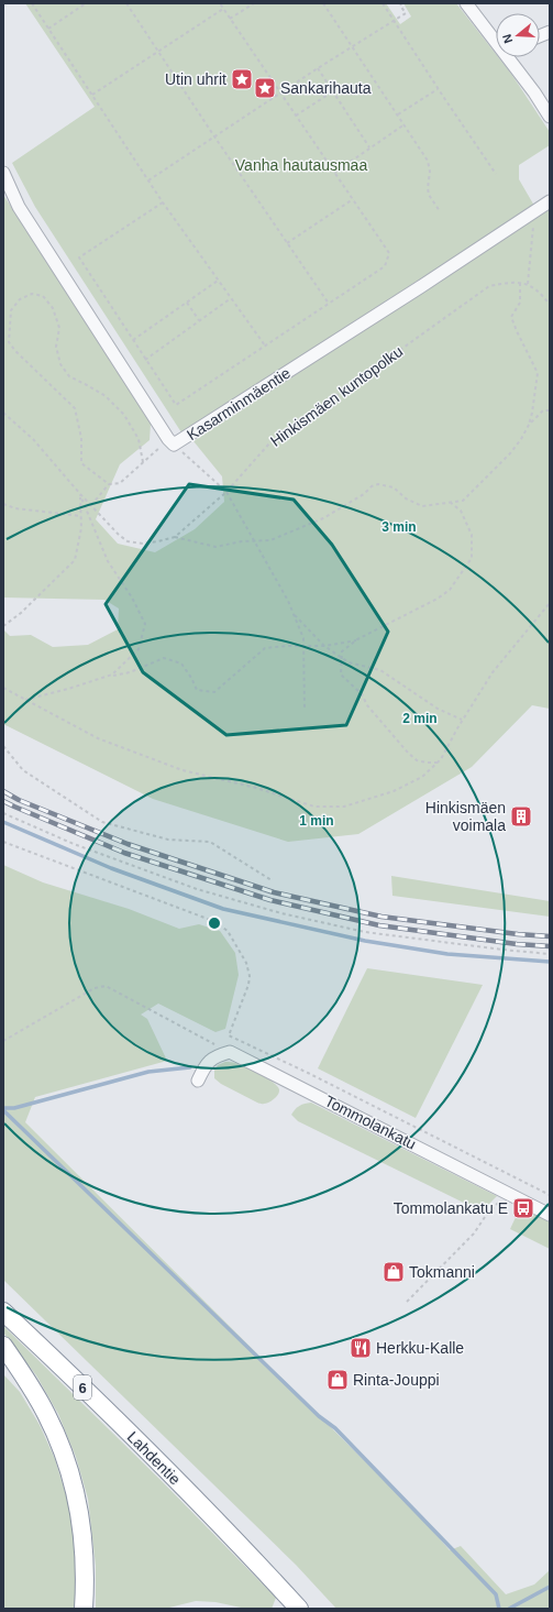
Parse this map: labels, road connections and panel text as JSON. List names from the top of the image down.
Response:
{
  "streets": {
    "highway": ["6", "Lahdentie"],
    "street": ["Kasarminmäentie", "Tommolankatu"],
    "path": ["Hinkismäen kuntopolku"]
  },
  "parks": ["Vanha hautausmaa"],
  "places": {
    "place": ["Utin uhrit", "Sankarihauta"],
    "building": ["Hinkismäen voimala"],
    "bus stop": ["Tommolankatu E"],
    "shop": ["Tokmanni", "Rinta-Jouppi"],
    "restaurant": ["Herkku-Kalle"]
  },
  "north": "left",
  "rings": ["3 min", "2 min", "1 min"]
}
